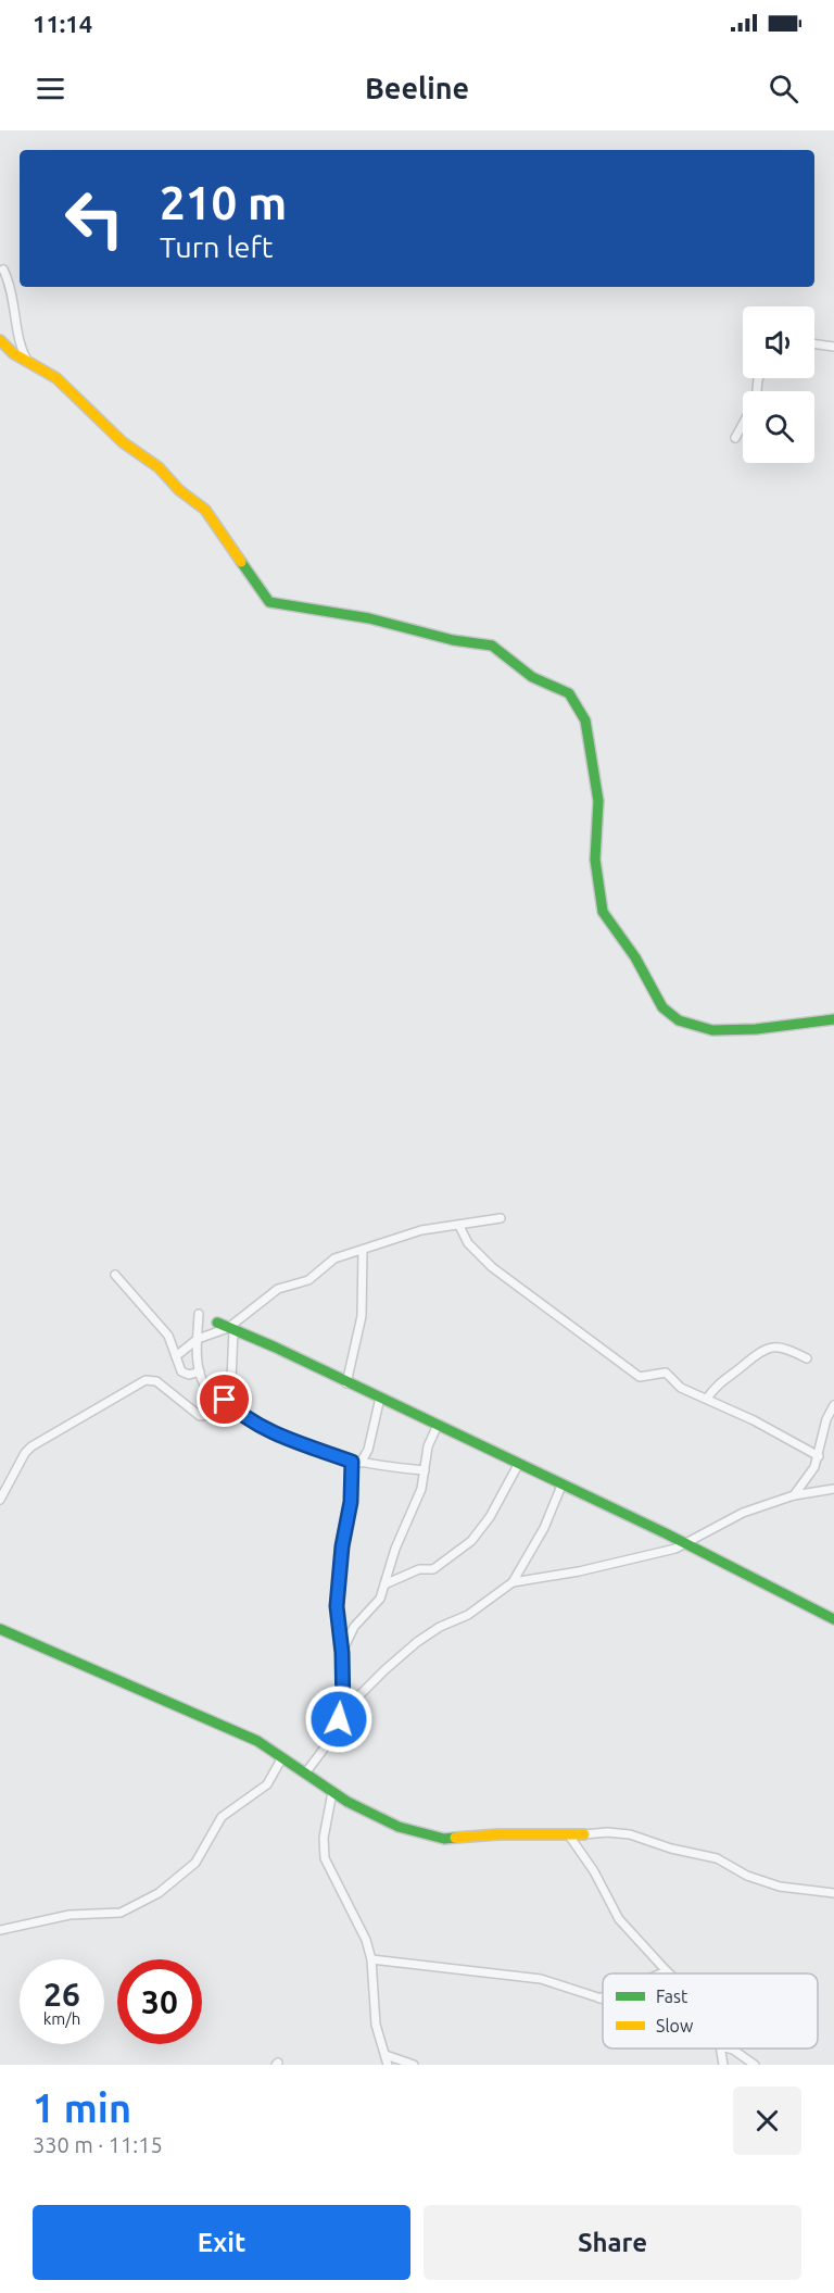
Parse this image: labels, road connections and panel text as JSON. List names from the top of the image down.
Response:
{
  "legend": ["Fast", "Slow"],
  "page": {
    "status": "11:14",
    "header": "Beeline",
    "turn": ["210 m", "Turn left"],
    "speed": "26 km/h",
    "limit": "30",
    "heading": ["1 min", "330 m · 11:15"],
    "buttons": ["Exit", "Share"]
  }
}
